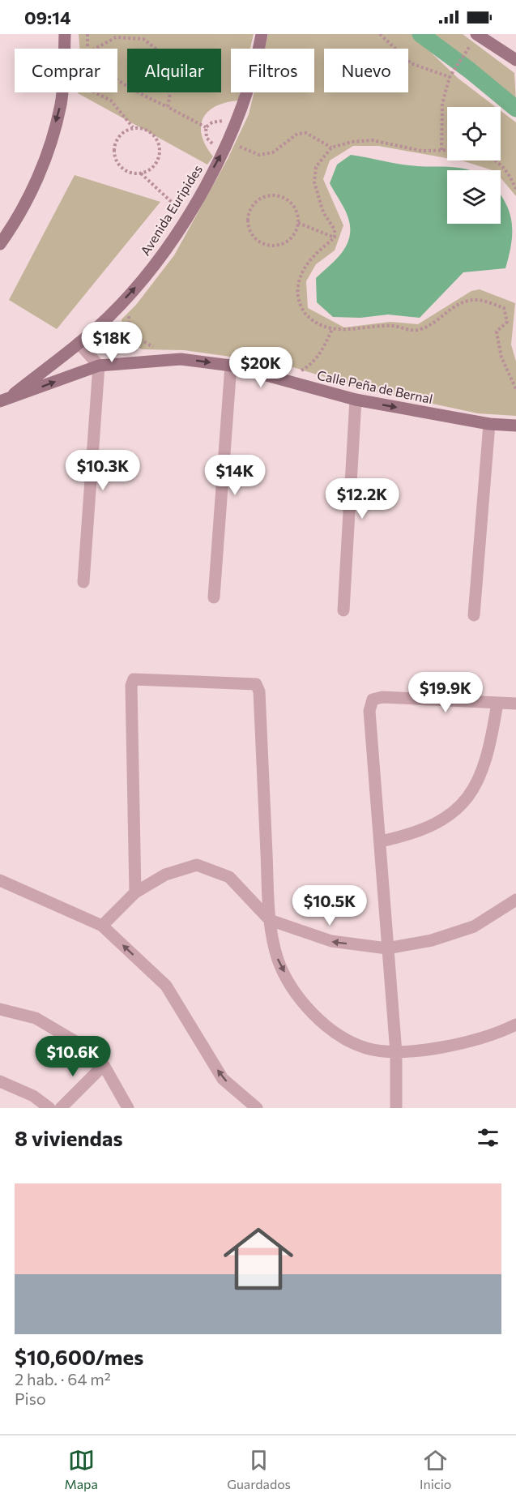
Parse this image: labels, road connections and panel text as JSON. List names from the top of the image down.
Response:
{
  "streets": {
    "street": ["Avenida Euripides", "Calle Peña de Bernal"]
  },
  "crossings": [
    ["Avenida Euripides", "Calle Peña de Bernal"]
  ],
  "one_way": ["Avenida Euripides", "Calle Peña de Bernal"],
  "page": {
    "status": "09:14",
    "chip": [
      "Comprar",
      "Alquilar",
      "Filtros",
      "Nuevo"
    ],
    "price": [
      "$18K",
      "$20K",
      "$10.3K",
      "$14K",
      "$12.2K",
      "$19.9K",
      "$10.5K",
      "$10.6K"
    ],
    "heading": "8 viviendas",
    "list": [
      {
        "name": "$10,600/mes",
        "note": "2 hab. · 64 m² · Piso"
      }
    ],
    "tabs": ["Mapa", "Guardados", "Inicio"]
  }
}
